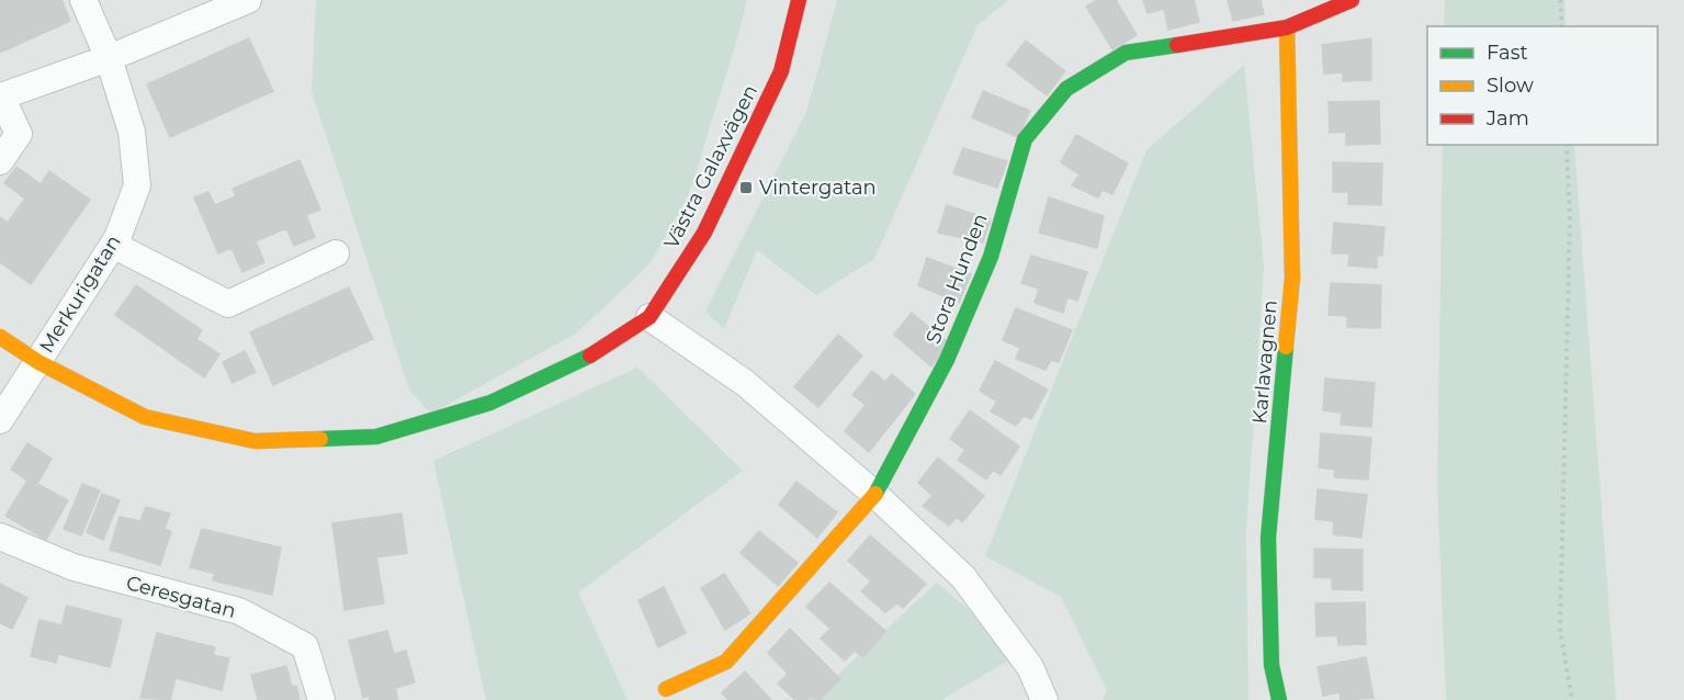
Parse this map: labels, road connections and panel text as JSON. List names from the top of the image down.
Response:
{
  "streets": {
    "street": [
      "Västra Galaxvägen",
      "Stora Hunden",
      "Merkurigatan",
      "Karlavagnen",
      "Ceresgatan"
    ]
  },
  "crossings": [
    ["Västra Galaxvägen", "Merkurigatan"],
    ["Stora Hunden", "Karlavagnen"]
  ],
  "places": {
    "transit": ["Vintergatan"]
  },
  "legend": ["Fast", "Slow", "Jam"]
}
